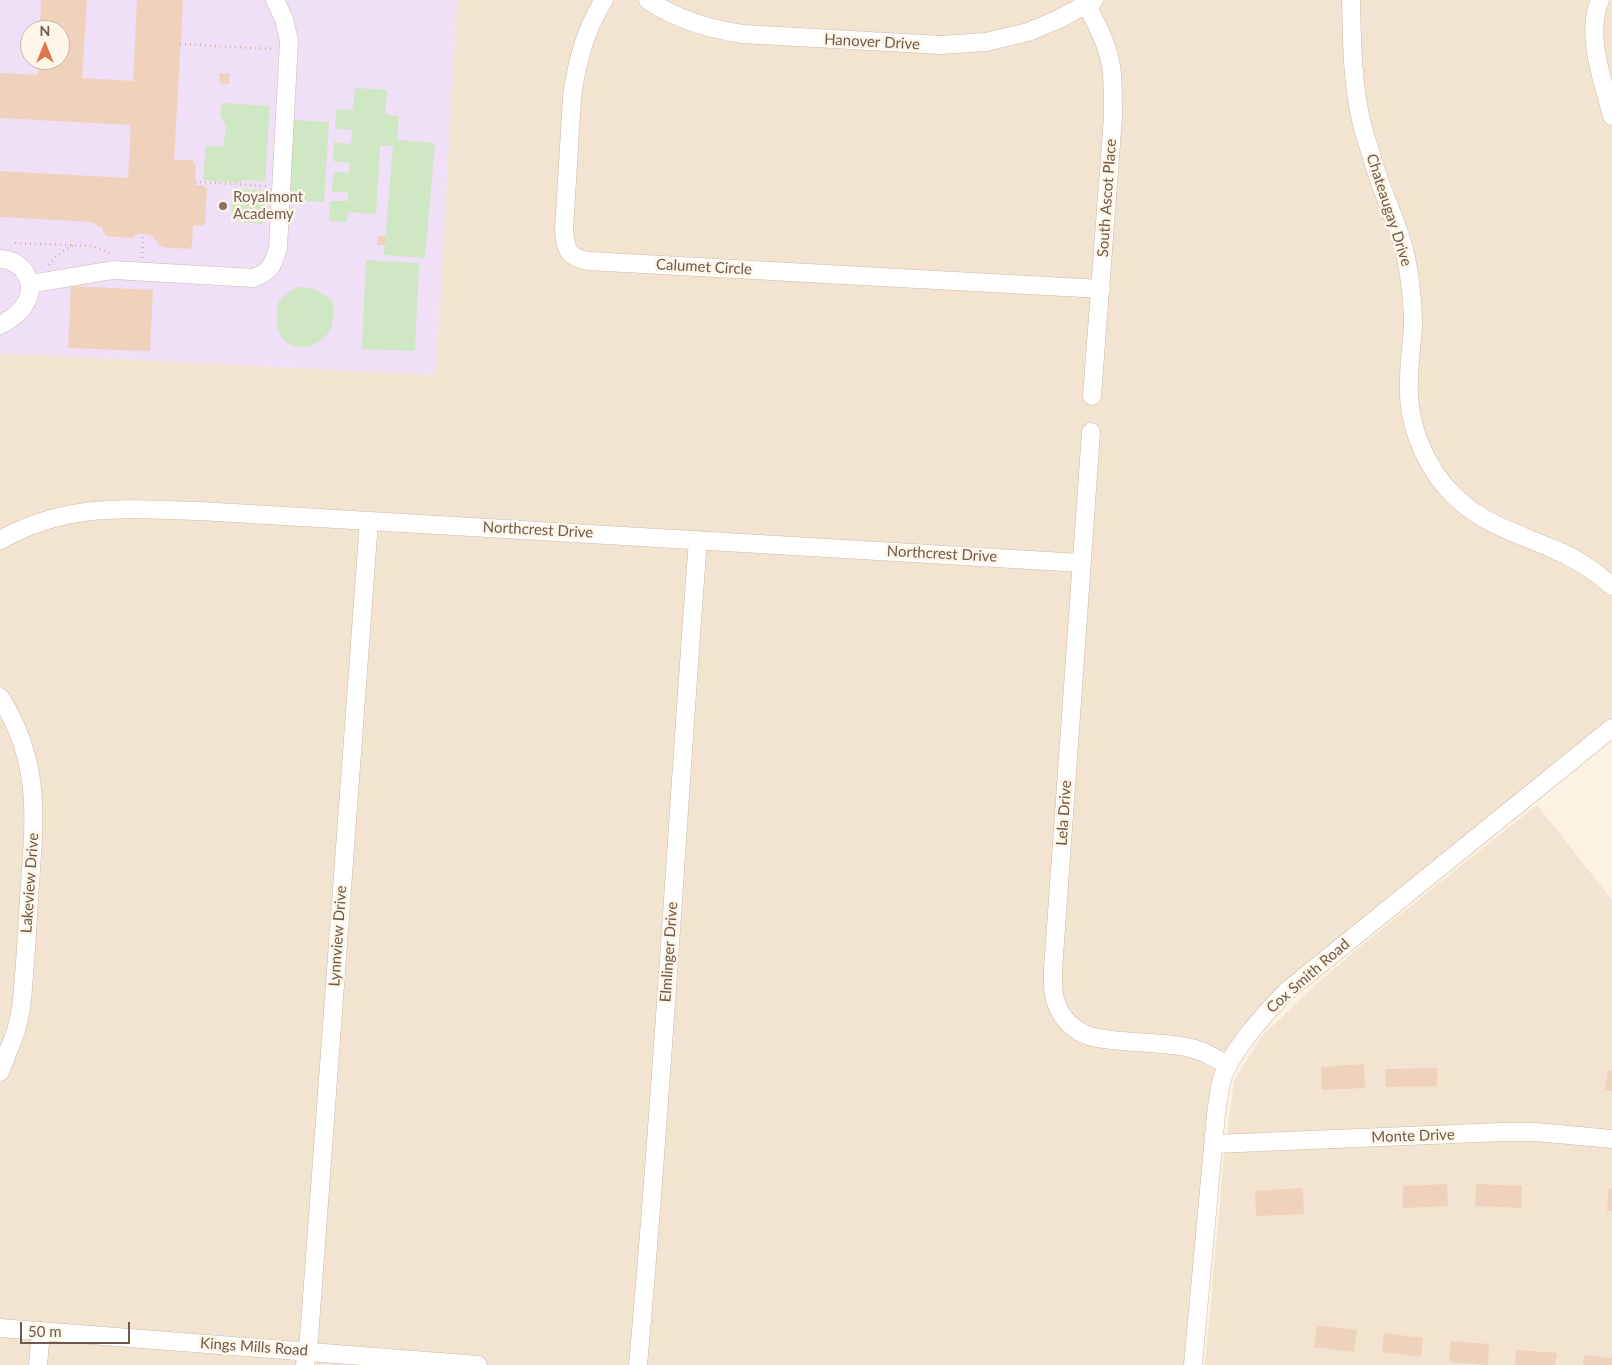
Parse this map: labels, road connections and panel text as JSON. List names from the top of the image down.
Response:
{
  "streets": {
    "street": [
      "Hanover Drive",
      "South Ascot Place",
      "Chateaugay Drive",
      "Calumet Circle",
      "Northcrest Drive",
      "Lela Drive",
      "Lakeview Drive",
      "Lynnview Drive",
      "Elmlinger Drive",
      "Cox Smith Road",
      "Monte Drive",
      "Kings Mills Road"
    ]
  },
  "crossings": [
    ["Hanover Drive", "South Ascot Place"],
    ["South Ascot Place", "Calumet Circle"],
    ["Northcrest Drive", "Lela Drive"],
    ["Northcrest Drive", "Lynnview Drive"],
    ["Northcrest Drive", "Elmlinger Drive"],
    ["Lela Drive", "Cox Smith Road"],
    ["Lynnview Drive", "Kings Mills Road"],
    ["Cox Smith Road", "Monte Drive"]
  ],
  "places": ["Royalmont Academy"],
  "scale_bar": "50 m",
  "north": "top"
}
